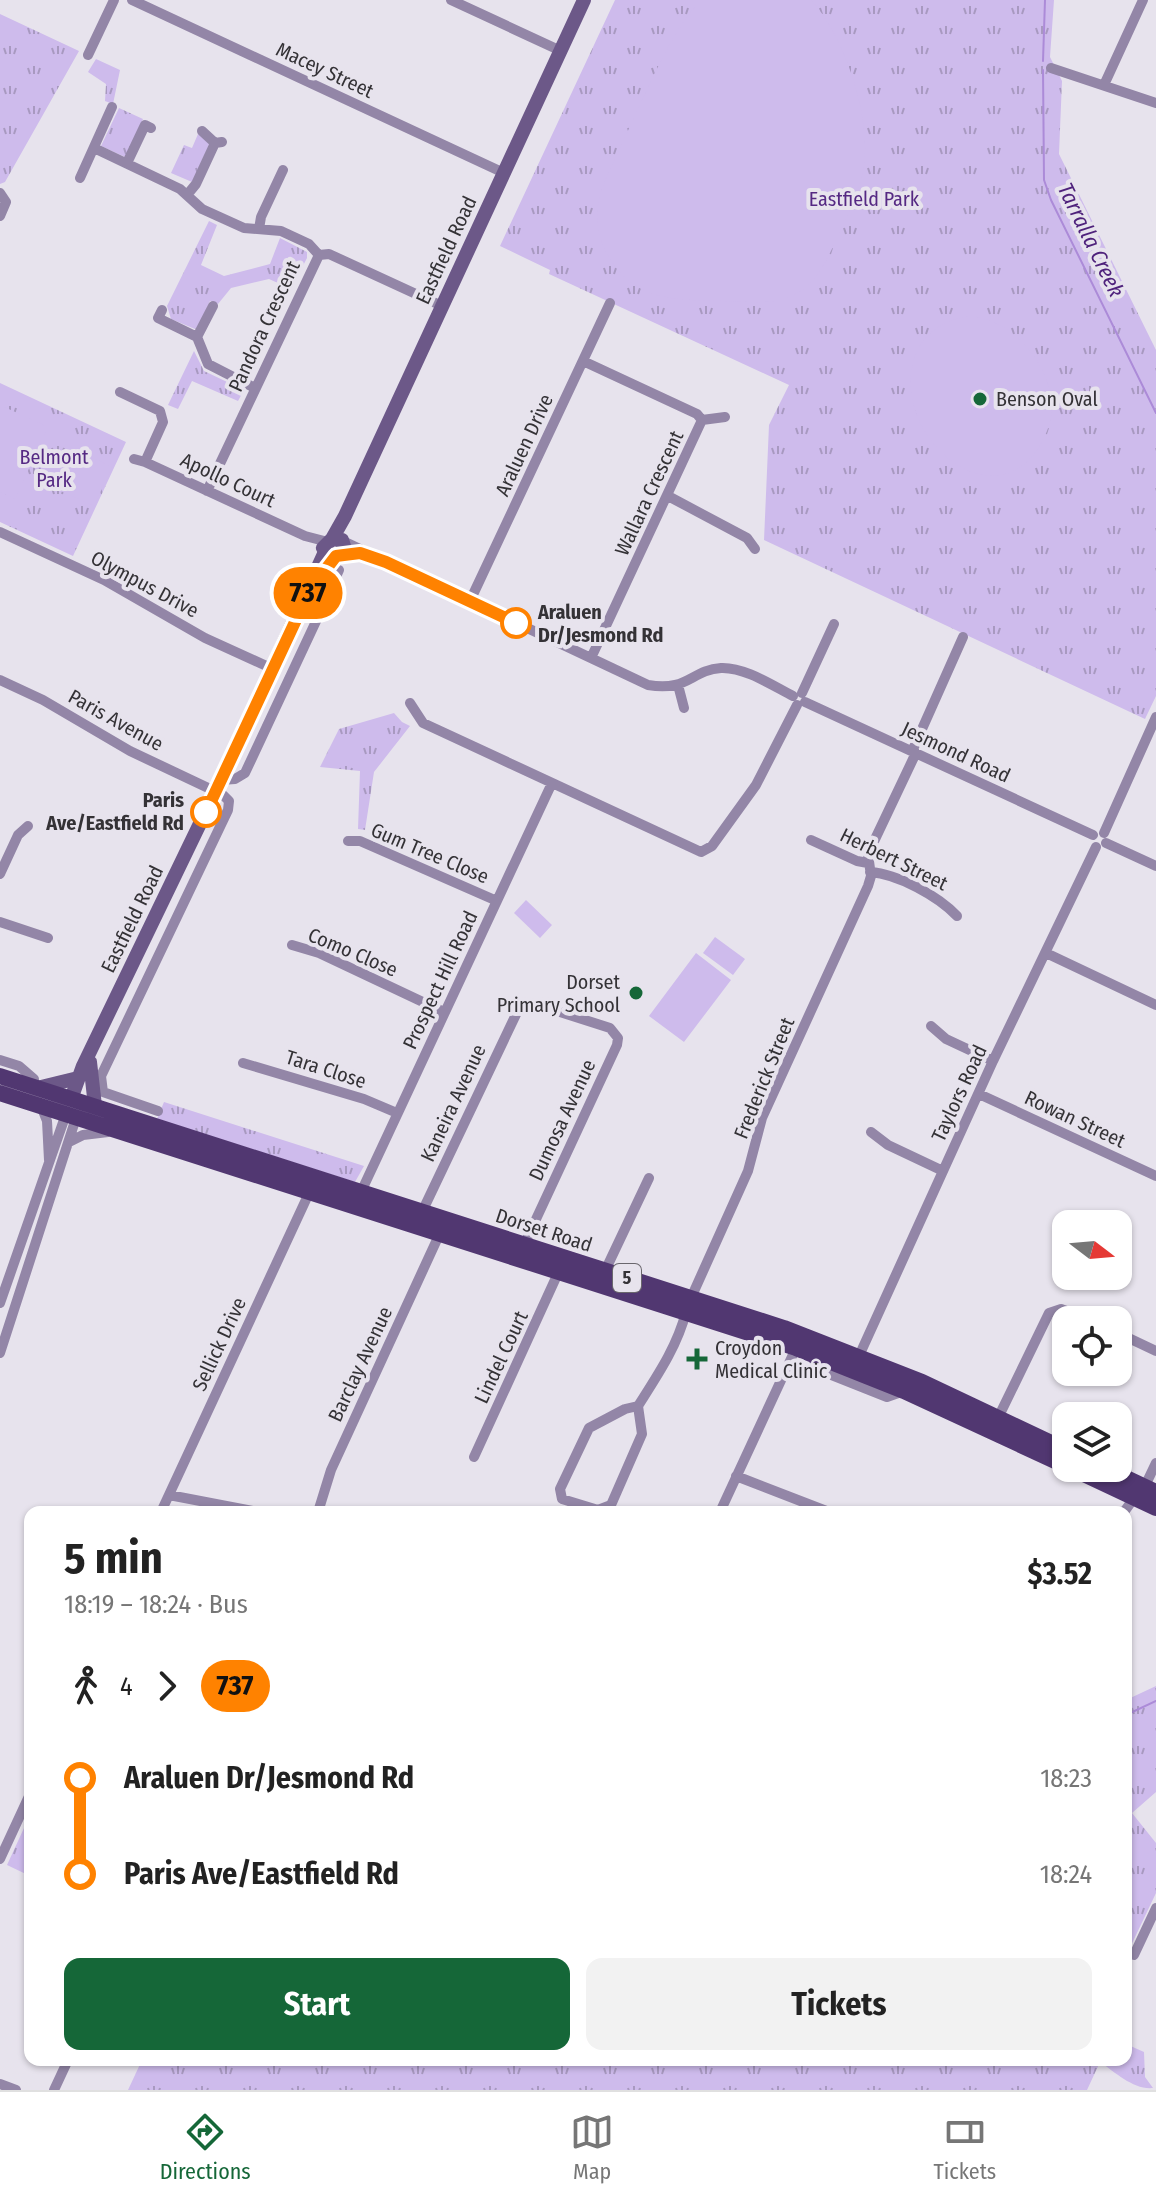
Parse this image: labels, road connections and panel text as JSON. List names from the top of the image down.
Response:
{
  "streets": {
    "main road": ["Eastfield Road", "Dorset Road", "5"],
    "street": [
      "Macey Street",
      "Pandora Crescent",
      "Araluen Drive",
      "Apollo Court",
      "Wallara Crescent",
      "Olympus Drive",
      "Paris Avenue",
      "Jesmond Road",
      "Gum Tree Close",
      "Herbert Street",
      "Como Close",
      "Prospect Hill Road",
      "Tara Close",
      "Frederick Street",
      "Taylors Road",
      "Kaneira Avenue",
      "Rowan Street",
      "Dumosa Avenue",
      "Sellick Drive",
      "Lindel Court",
      "Barclay Avenue"
    ]
  },
  "crossings": [
    ["Macey Street", "Eastfield Road"],
    ["Eastfield Road", "Pandora Crescent"],
    ["Eastfield Road", "Apollo Court"],
    ["Eastfield Road", "Olympus Drive"],
    ["Eastfield Road", "Paris Avenue"],
    ["Eastfield Road", "Jesmond Road"],
    ["Eastfield Road", "Dorset Road"],
    ["Pandora Crescent", "Apollo Court"],
    ["Araluen Drive", "Wallara Crescent"],
    ["Araluen Drive", "Jesmond Road"],
    ["Apollo Court", "Jesmond Road"],
    ["Wallara Crescent", "Jesmond Road"],
    ["Jesmond Road", "Frederick Street"],
    ["Jesmond Road", "Taylors Road"],
    ["Gum Tree Close", "Prospect Hill Road"],
    ["Herbert Street", "Frederick Street"],
    ["Como Close", "Prospect Hill Road"],
    ["Prospect Hill Road", "Tara Close"],
    ["Prospect Hill Road", "Dorset Road"],
    ["Frederick Street", "Dorset Road"],
    ["Taylors Road", "Rowan Street"],
    ["Taylors Road", "Dorset Road"],
    ["Kaneira Avenue", "Dumosa Avenue"],
    ["Kaneira Avenue", "Dorset Road"],
    ["Dumosa Avenue", "Dorset Road"],
    ["Dorset Road", "Sellick Drive"],
    ["Dorset Road", "Lindel Court"],
    ["Dorset Road", "Barclay Avenue"]
  ],
  "water": ["Tarralla Creek"],
  "parks": ["Eastfield Park", "Belmont Park"],
  "places": {
    "other": [
      "Benson Oval",
      "Araluen Dr/Jesmond Rd",
      "Paris Ave/Eastfield Rd",
      "Dorset Primary School"
    ],
    "health": ["Croydon Medical Clinic"]
  },
  "lines": ["bus line 737"],
  "north": "right",
  "page": {
    "on_map": "737",
    "heading": ["5 min", "18:19 – 18:24 · Bus", "$3.52"],
    "legs": ["4", "737"],
    "list": [
      {
        "name": "Araluen Dr/Jesmond Rd",
        "value": "18:23"
      },
      {
        "name": "Paris Ave/Eastfield Rd",
        "value": "18:24"
      }
    ],
    "buttons": ["Start", "Tickets"],
    "tabs": ["Directions", "Map", "Tickets"]
  }
}
